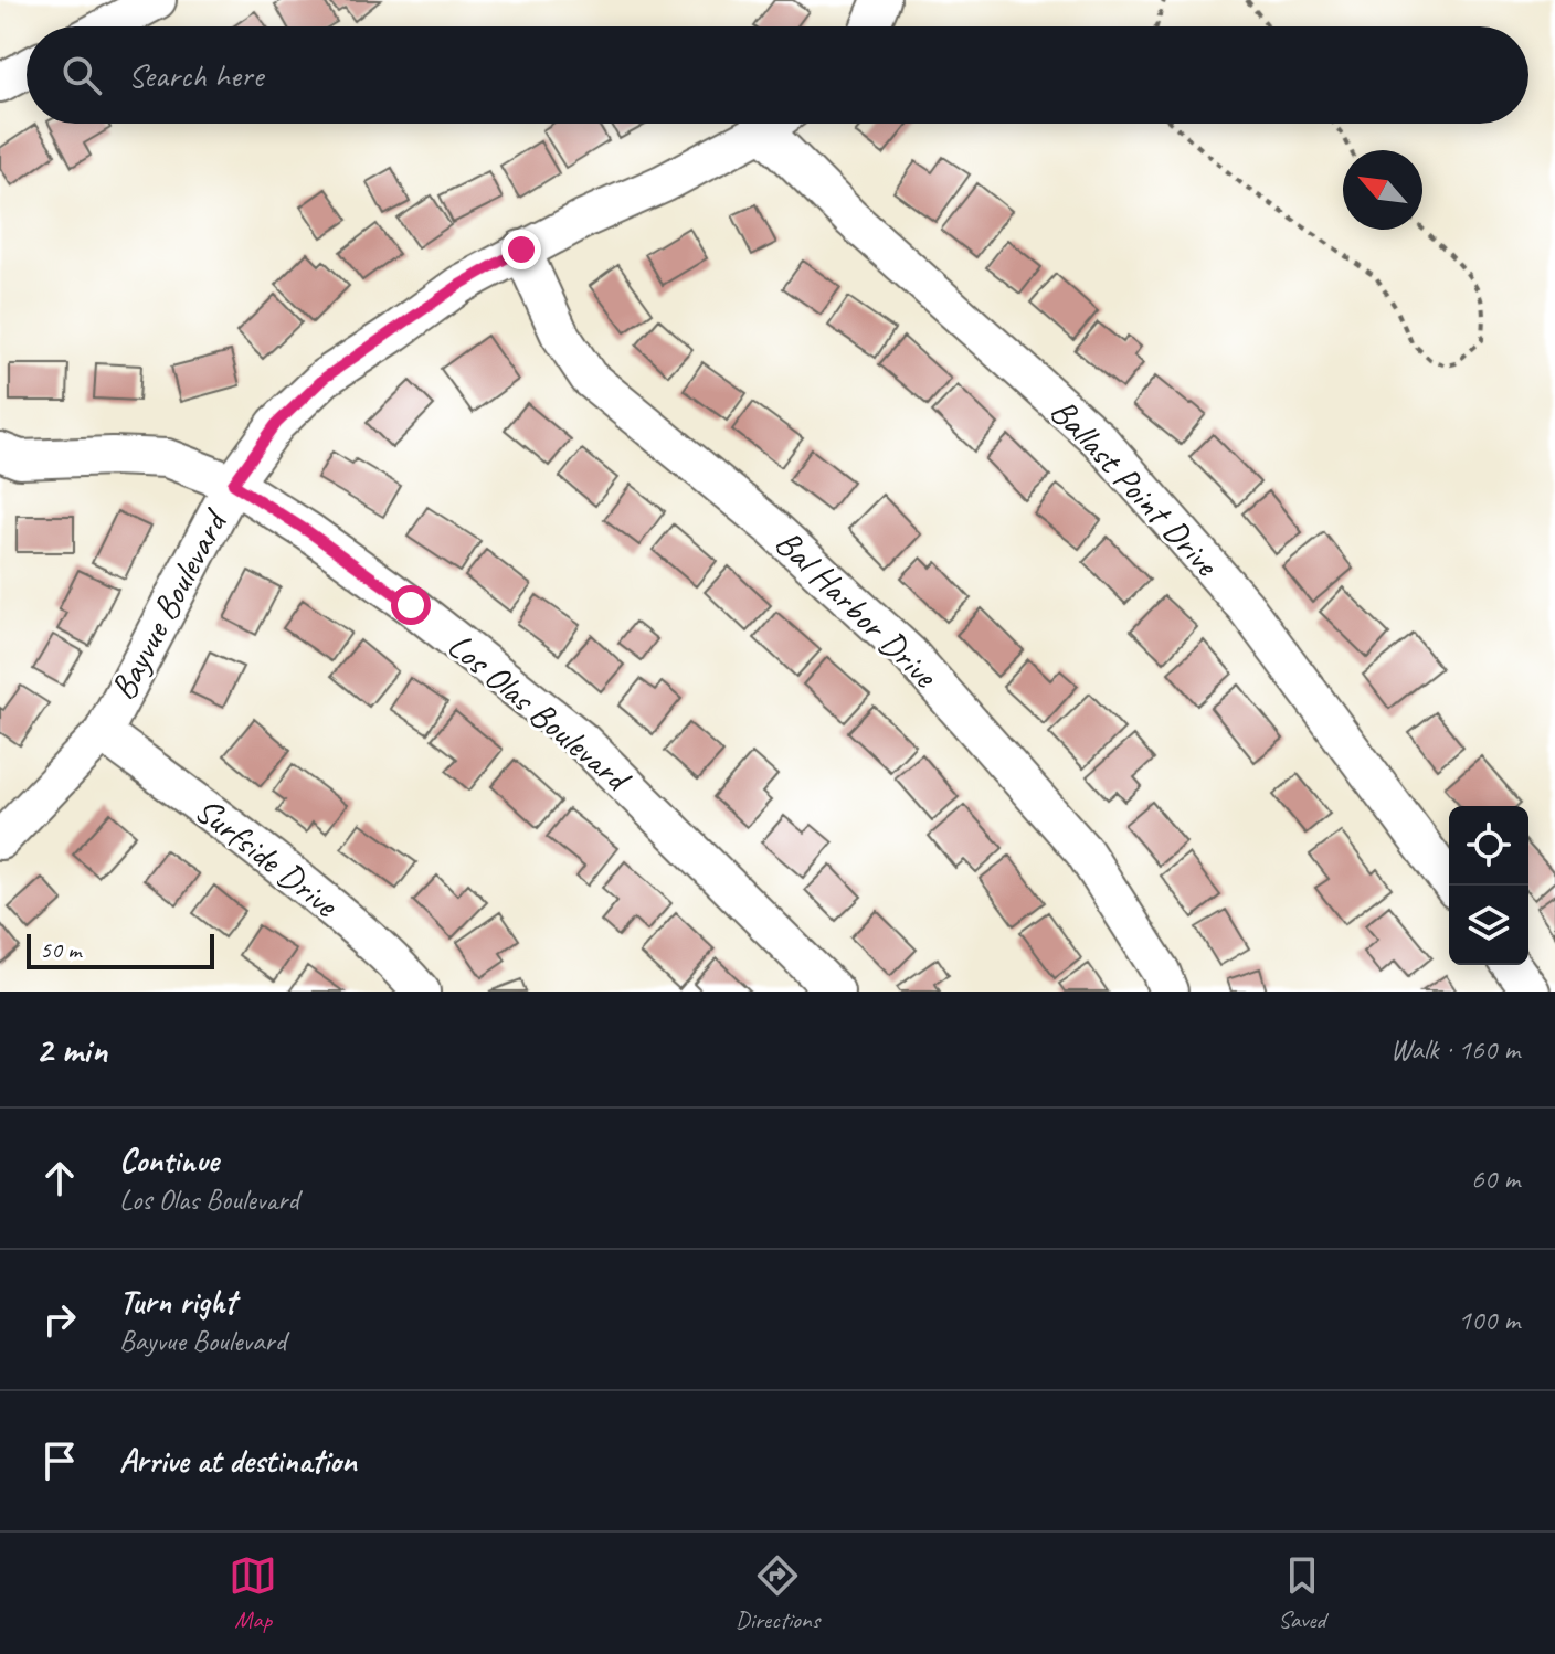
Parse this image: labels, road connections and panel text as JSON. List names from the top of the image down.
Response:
{
  "streets": {
    "street": [
      "Ballast Point Drive",
      "Bayvue Boulevard",
      "Bal Harbor Drive",
      "Los Olas Boulevard",
      "Surfside Drive"
    ]
  },
  "crossings": [
    ["Bayvue Boulevard", "Bal Harbor Drive"],
    ["Bayvue Boulevard", "Los Olas Boulevard"],
    ["Bayvue Boulevard", "Surfside Drive"]
  ],
  "scale_bar": "50 m",
  "north": "top left",
  "page": {
    "search": "Search here",
    "scale": "50 m",
    "heading": ["2 min", "Walk · 160 m"],
    "list": [
      ["Continue", "Los Olas Boulevard", "60 m"],
      ["Turn right", "Bayvue Boulevard", "100 m"],
      "Arrive at destination"
    ],
    "nav": ["Map", "Directions", "Saved"]
  }
}
